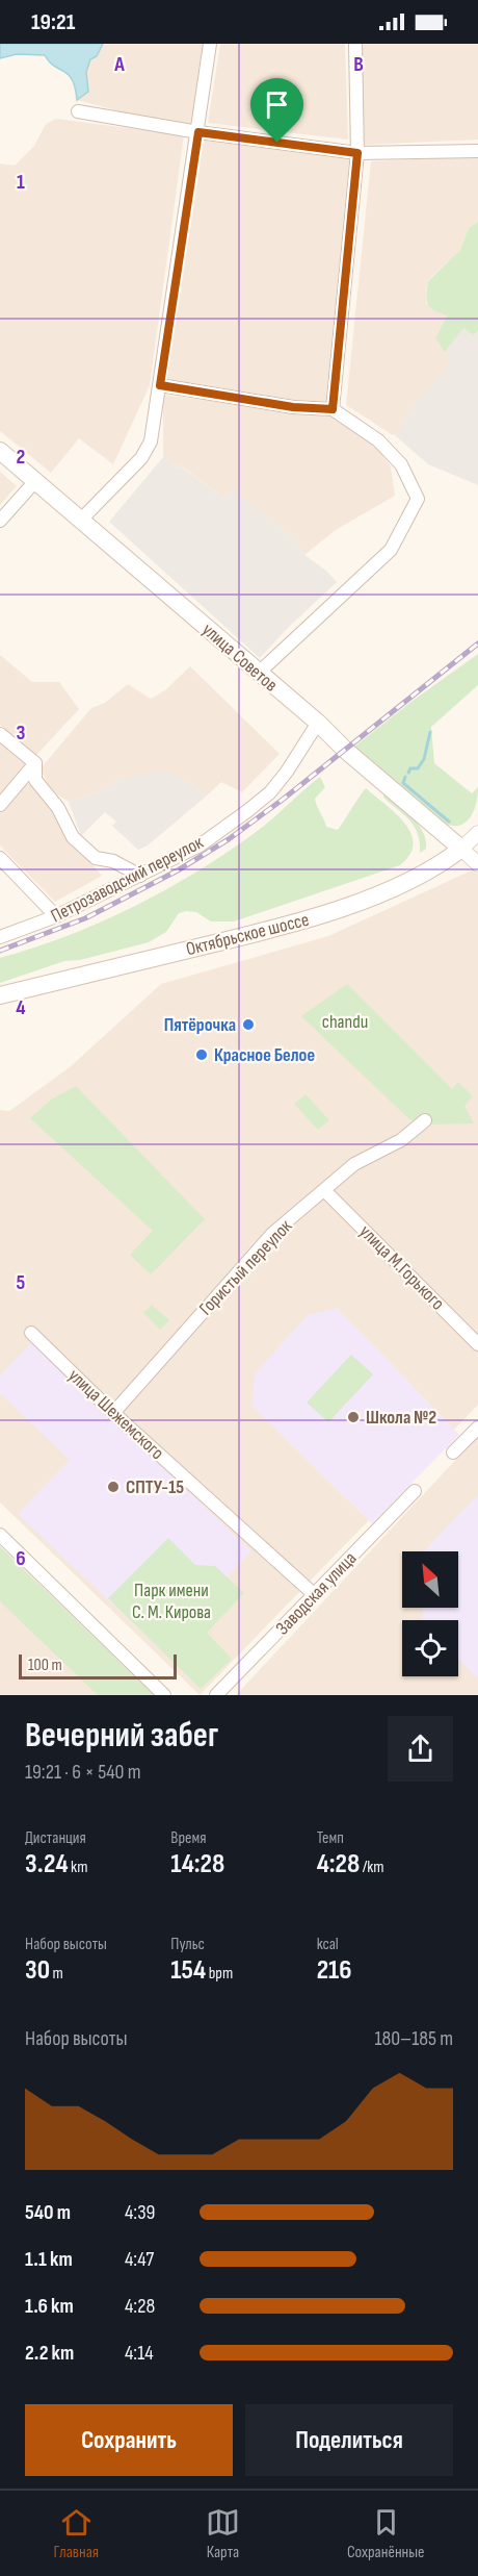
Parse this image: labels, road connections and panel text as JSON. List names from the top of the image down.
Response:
{
  "streets": {
    "main road": ["улица Советов", "Октябрьское шоссе"],
    "street": [
      "Петрозаводский переулок",
      "Гористый переулок",
      "улица М.Горького",
      "улица Шежемского",
      "Заводская улица"
    ]
  },
  "crossings": [
    ["улица Советов", "Петрозаводский переулок"],
    ["улица Советов", "Октябрьское шоссе"],
    ["Гористый переулок", "улица М.Горького"],
    ["Гористый переулок", "улица Шежемского"],
    ["улица Шежемского", "Заводская улица"]
  ],
  "parks": ["chandu", "Парк имени С. М. Кирова"],
  "places": [
    "Пятёрочка",
    "Красное Белое",
    "Школа №2",
    "СПТУ-15"
  ],
  "scale_bar": "100 m",
  "north": "top left",
  "page": {
    "status": "19:21",
    "scale": "100 m",
    "heading": ["Вечерний забег", "19:21 · 6 × 540 m"],
    "stats": [
      ["Дистанция", "3.24 km"],
      ["Время", "14:28"],
      ["Темп", "4:28 /km"],
      ["Набор высоты", "30 m"],
      ["Пульс", "154 bpm"],
      ["kcal", "216"]
    ],
    "chart": ["Набор высоты", "180–185 m"],
    "list": [
      {
        "name": "540 m",
        "note": "4:39"
      },
      {
        "name": "1.1 km",
        "note": "4:47"
      },
      {
        "name": "1.6 km",
        "note": "4:28"
      },
      {
        "name": "2.2 km",
        "note": "4:14"
      }
    ],
    "buttons": ["Сохранить", "Поделиться"],
    "tabs": ["Главная", "Карта", "Сохранённые"]
  },
  "grid": {
    "columns": ["A", "B"],
    "rows": [
      "1",
      "2",
      "3",
      "4",
      "5",
      "6"
    ]
  }
}
